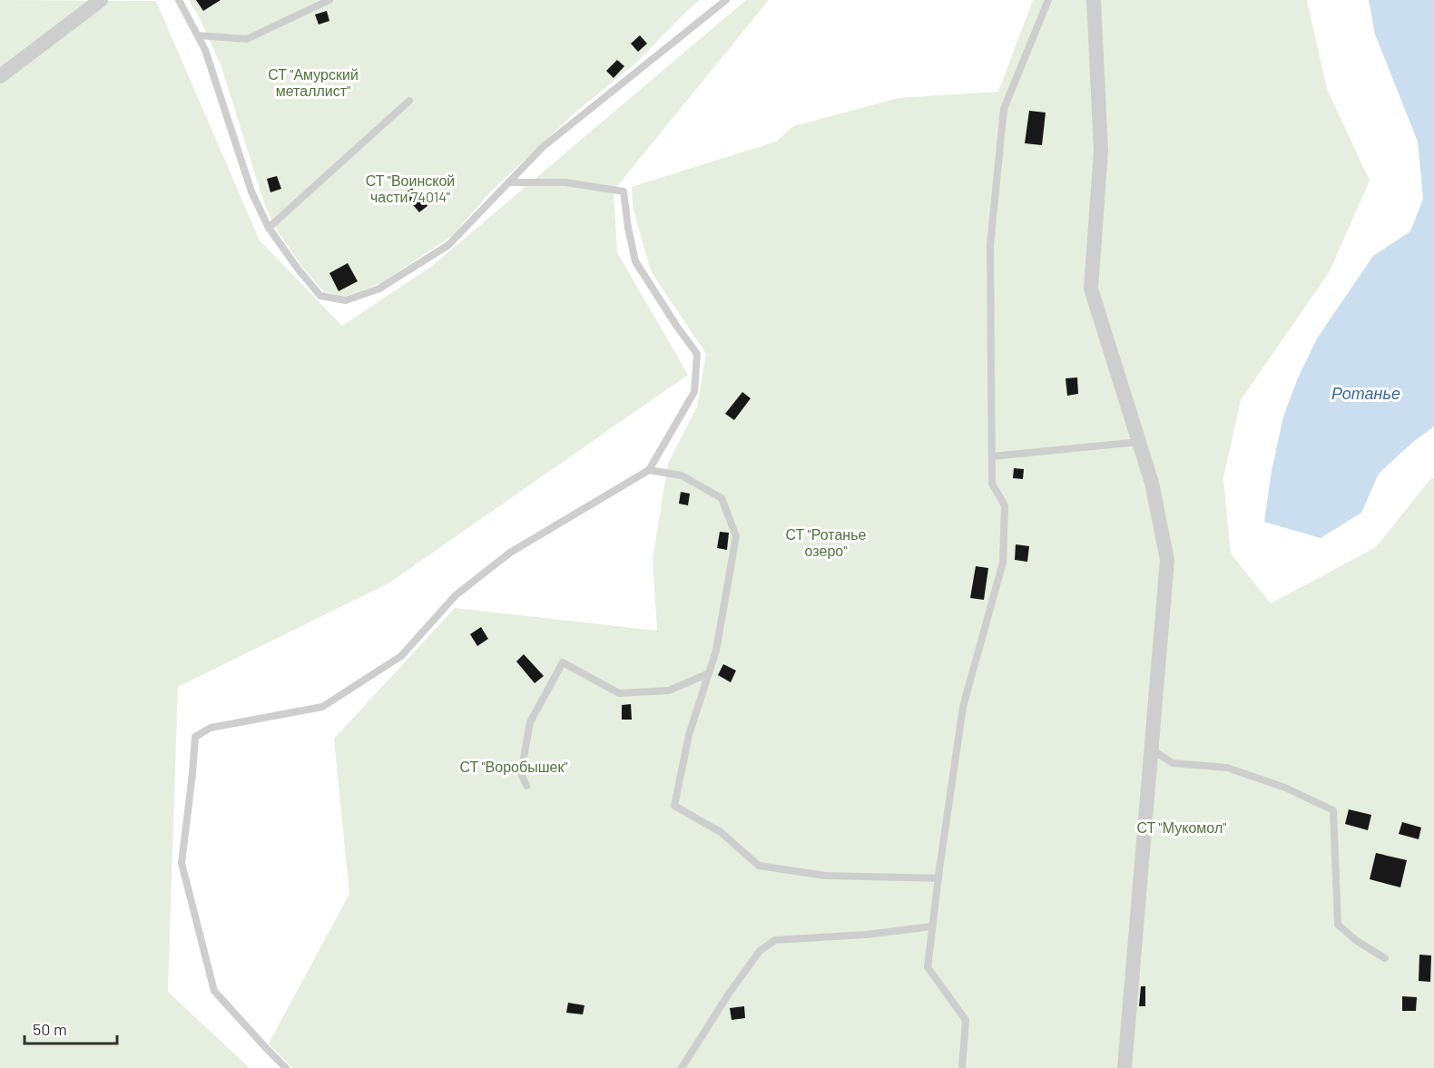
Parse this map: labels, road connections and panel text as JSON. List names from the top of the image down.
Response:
{
  "water": ["Ротанье"],
  "parks": [
    "СТ \"Амурский металлист\"",
    "СТ \"Воинской части 74014\"",
    "СТ \"Ротанье озеро\"",
    "СТ \"Воробышек\"",
    "СТ \"Мукомол\""
  ],
  "scale_bar": "50 m"
}
